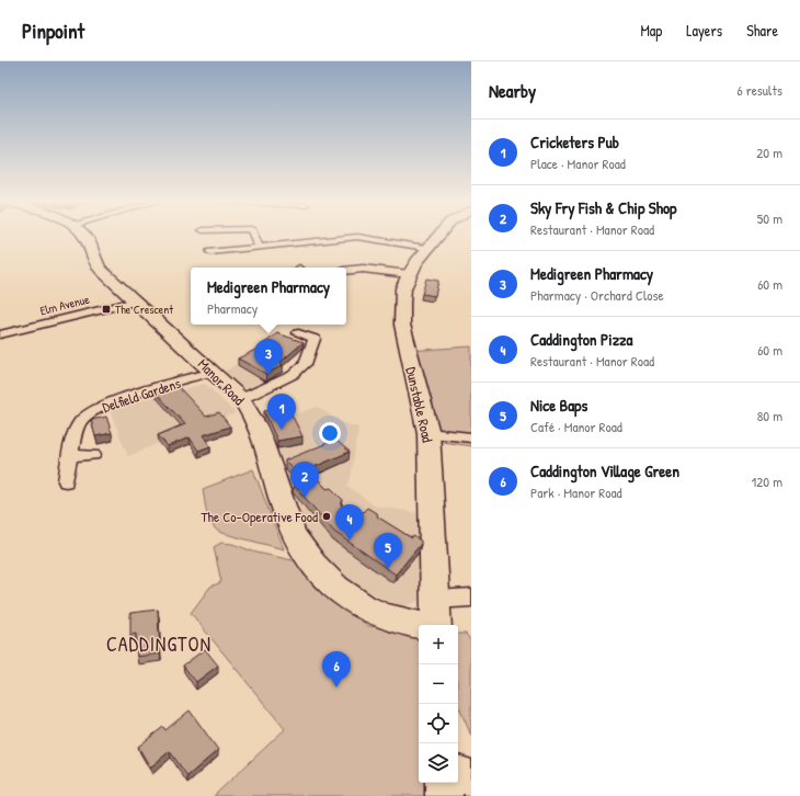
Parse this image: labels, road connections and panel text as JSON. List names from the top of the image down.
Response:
{
  "streets": {
    "street": [
      "Elm Avenue",
      "Manor Road",
      "Delfield Gardens",
      "Dunstable Road"
    ]
  },
  "crossings": [
    ["Elm Avenue", "Manor Road"],
    ["Manor Road", "Delfield Gardens"]
  ],
  "districts": ["CADDINGTON"],
  "places": {
    "transit": ["The Crescent"],
    "other": ["The Co-Operative Food"]
  },
  "page": {
    "header": "Pinpoint",
    "nav": ["Map", "Layers", "Share"],
    "heading": ["Nearby", "6 results"],
    "list": [
      {
        "mark": "1",
        "name": "Cricketers Pub",
        "note": "Place · Manor Road",
        "value": "20 m"
      },
      {
        "mark": "2",
        "name": "Sky Fry Fish & Chip Shop",
        "note": "Restaurant · Manor Road",
        "value": "50 m"
      },
      {
        "mark": "3",
        "name": "Medigreen Pharmacy",
        "note": "Pharmacy · Orchard Close",
        "value": "60 m"
      },
      {
        "mark": "4",
        "name": "Caddington Pizza",
        "note": "Restaurant · Manor Road",
        "value": "60 m"
      },
      {
        "mark": "5",
        "name": "Nice Baps",
        "note": "Café · Manor Road",
        "value": "80 m"
      },
      {
        "mark": "6",
        "name": "Caddington Village Green",
        "note": "Park · Manor Road",
        "value": "120 m"
      }
    ],
    "popup": ["Medigreen Pharmacy", "Pharmacy"],
    "pins": [
      "3",
      "1",
      "2",
      "4",
      "5",
      "6"
    ],
    "map_buttons": ["+", "−"]
  }
}
